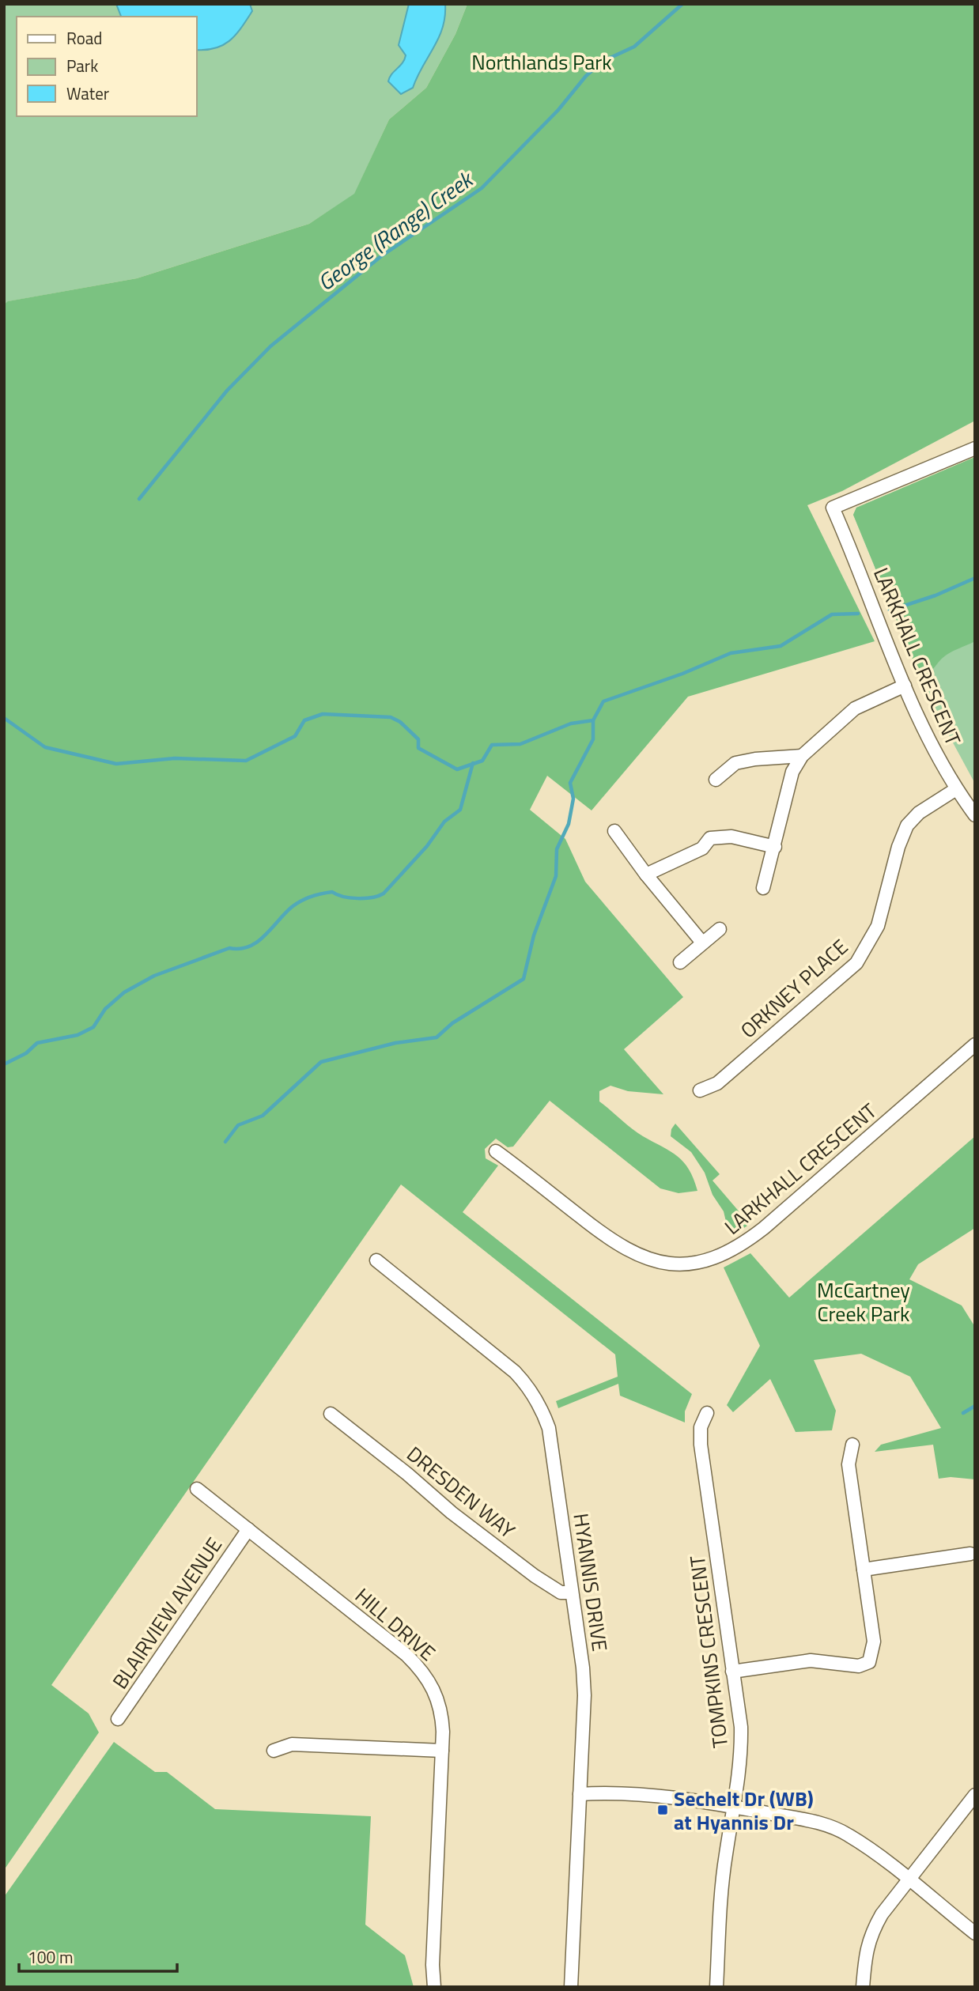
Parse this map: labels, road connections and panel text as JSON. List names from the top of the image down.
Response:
{
  "streets": {
    "street": [
      "LARKHALL CRESCENT",
      "ORKNEY PLACE",
      "DRESDEN WAY",
      "HYANNIS DRIVE",
      "BLAIRVIEW AVENUE",
      "HILL DRIVE",
      "TOMPKINS CRESCENT"
    ]
  },
  "crossings": [
    ["LARKHALL CRESCENT", "ORKNEY PLACE"],
    ["DRESDEN WAY", "HYANNIS DRIVE"],
    ["BLAIRVIEW AVENUE", "HILL DRIVE"]
  ],
  "water": ["George (Range) Creek"],
  "parks": ["Northlands Park", "McCartney Creek Park"],
  "places": {
    "transit": ["Sechelt Dr (WB) at Hyannis Dr"]
  },
  "legend": ["Road", "Park", "Water"],
  "scale_bar": "100 m"
}
